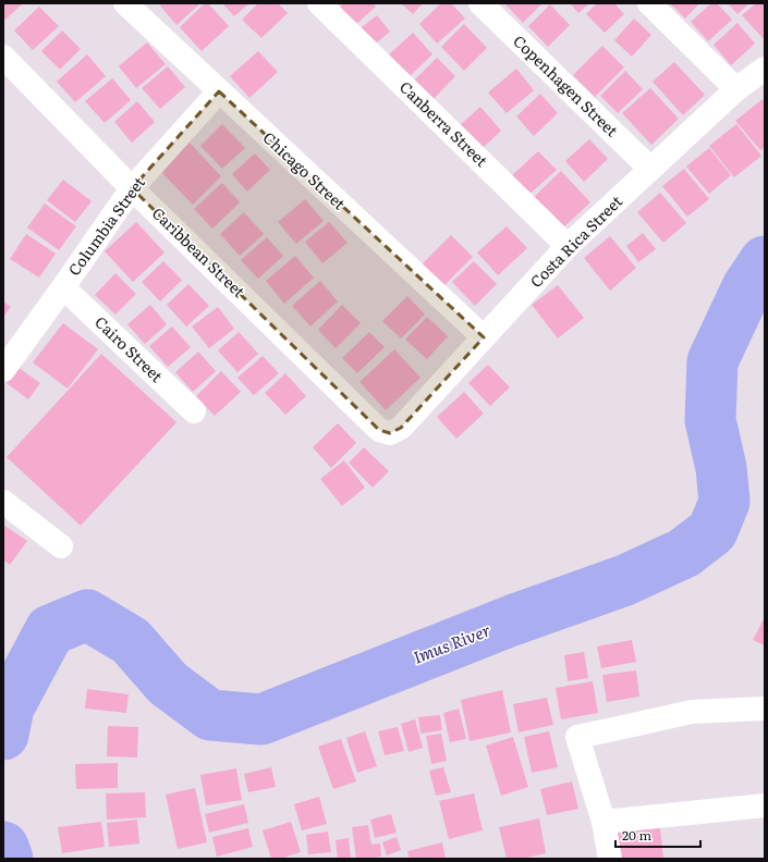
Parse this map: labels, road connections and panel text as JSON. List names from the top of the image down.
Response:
{
  "streets": {
    "street": [
      "Copenhagen Street",
      "Canberra Street",
      "Chicago Street",
      "Columbia Street",
      "Costa Rica Street",
      "Caribbean Street",
      "Cairo Street"
    ]
  },
  "crossings": [
    ["Copenhagen Street", "Costa Rica Street"],
    ["Canberra Street", "Costa Rica Street"],
    ["Chicago Street", "Columbia Street"],
    ["Chicago Street", "Costa Rica Street"],
    ["Columbia Street", "Caribbean Street"],
    ["Columbia Street", "Cairo Street"],
    ["Costa Rica Street", "Caribbean Street"]
  ],
  "water": ["Imus River"],
  "scale_bar": "20 m"
}
